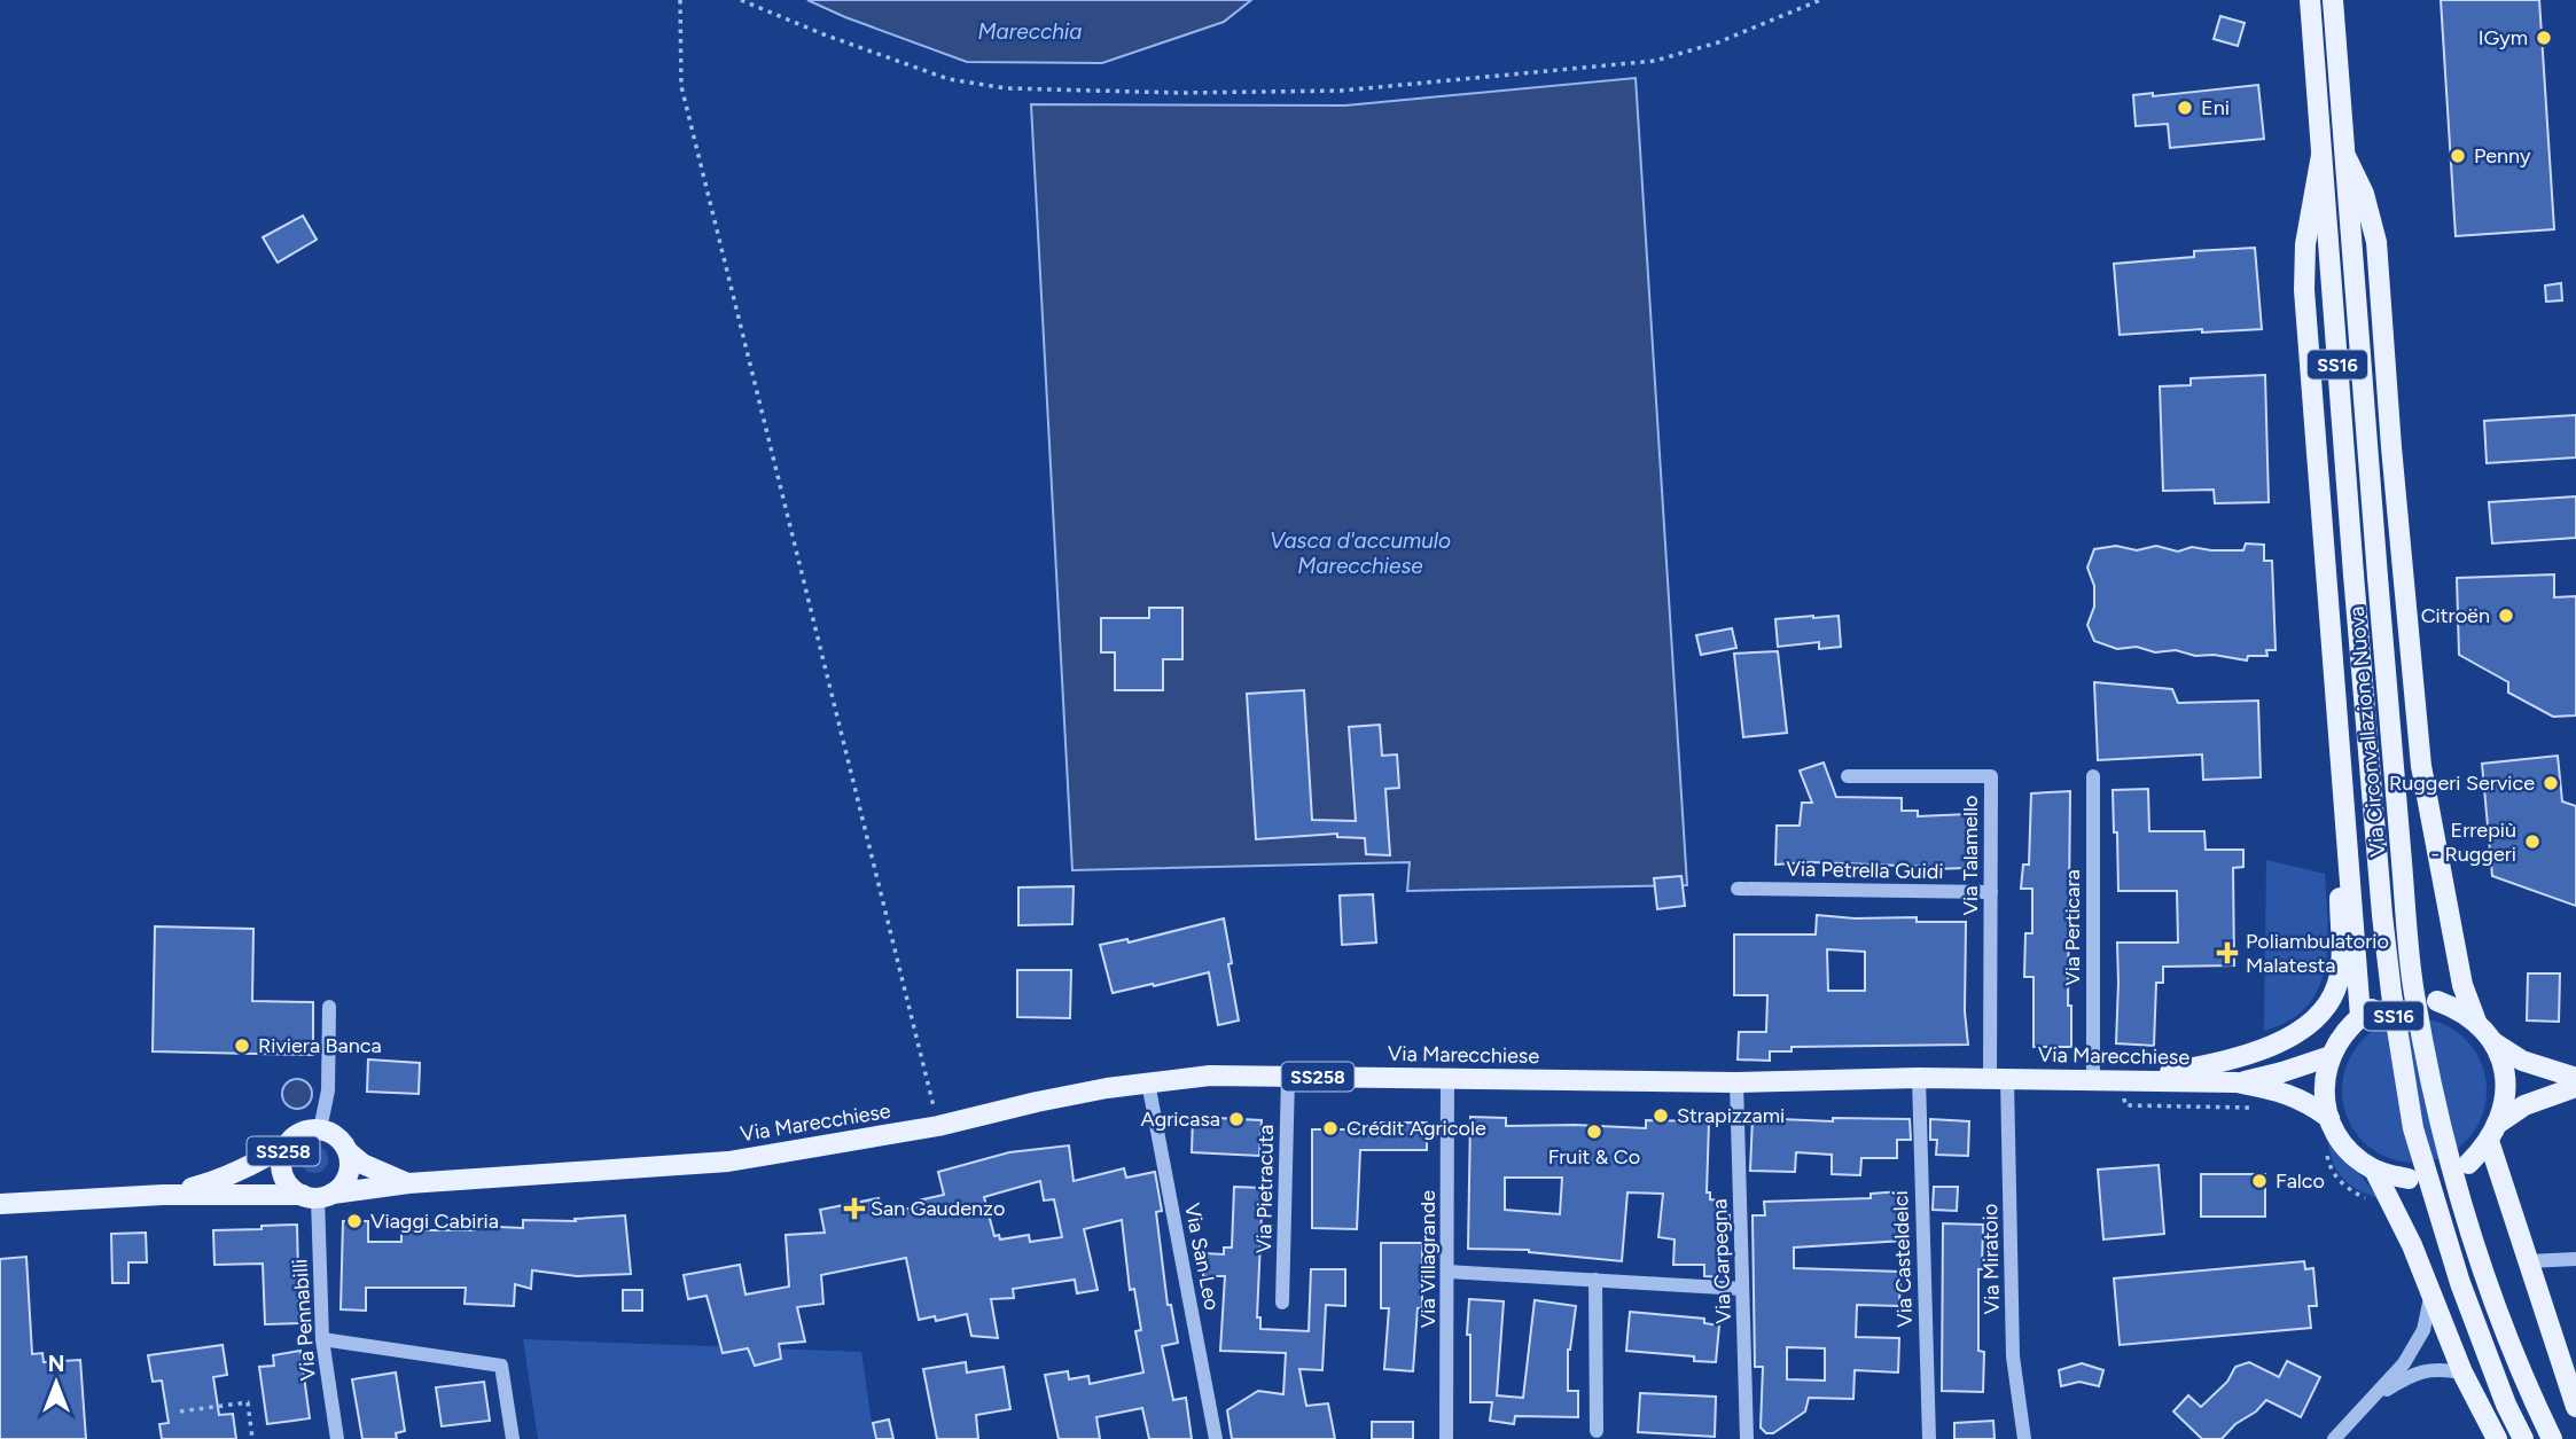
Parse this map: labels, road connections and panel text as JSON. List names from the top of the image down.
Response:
{
  "streets": {
    "main road": [
      "SS16",
      "Via Circonvallazione Nuova",
      "Via Marecchiese",
      "SS258"
    ],
    "street": [
      "Via Talamello",
      "Via Petrella Guidi",
      "Via Perticara",
      "Via Pietracuta",
      "Via San Leo",
      "Via Villagrande",
      "Via Casteldelci",
      "Via Miratoio",
      "Via Carpegna",
      "Via Pennabilli"
    ]
  },
  "crossings": [
    ["Via Talamello", "Via Petrella Guidi"],
    ["Via Talamello", "Via Marecchiese"],
    ["Via Talamello", "Via Miratoio"],
    ["Via Perticara", "Via Marecchiese"],
    ["Via Marecchiese", "SS258"],
    ["Via Marecchiese", "Via Pietracuta"],
    ["Via Marecchiese", "Via San Leo"],
    ["Via Marecchiese", "Via Villagrande"],
    ["Via Marecchiese", "Via Casteldelci"],
    ["Via Marecchiese", "Via Miratoio"],
    ["Via Marecchiese", "Via Carpegna"],
    ["Via Marecchiese", "Via Pennabilli"],
    ["SS258", "Via Pennabilli"]
  ],
  "water": ["Marecchia", "Vasca d'accumulo Marecchiese"],
  "places": {
    "other": [
      "IGym",
      "Eni",
      "Penny",
      "Citroën",
      "Ruggeri Service",
      "Errepiù - Ruggeri",
      "Riviera Banca",
      "Strapizzami",
      "Agricasa",
      "Crédit Agricole",
      "Fruit & Co",
      "Falco",
      "Viaggi Cabiria"
    ],
    "health": ["Poliambulatorio Malatesta", "San Gaudenzo"]
  },
  "north": "top"
}
